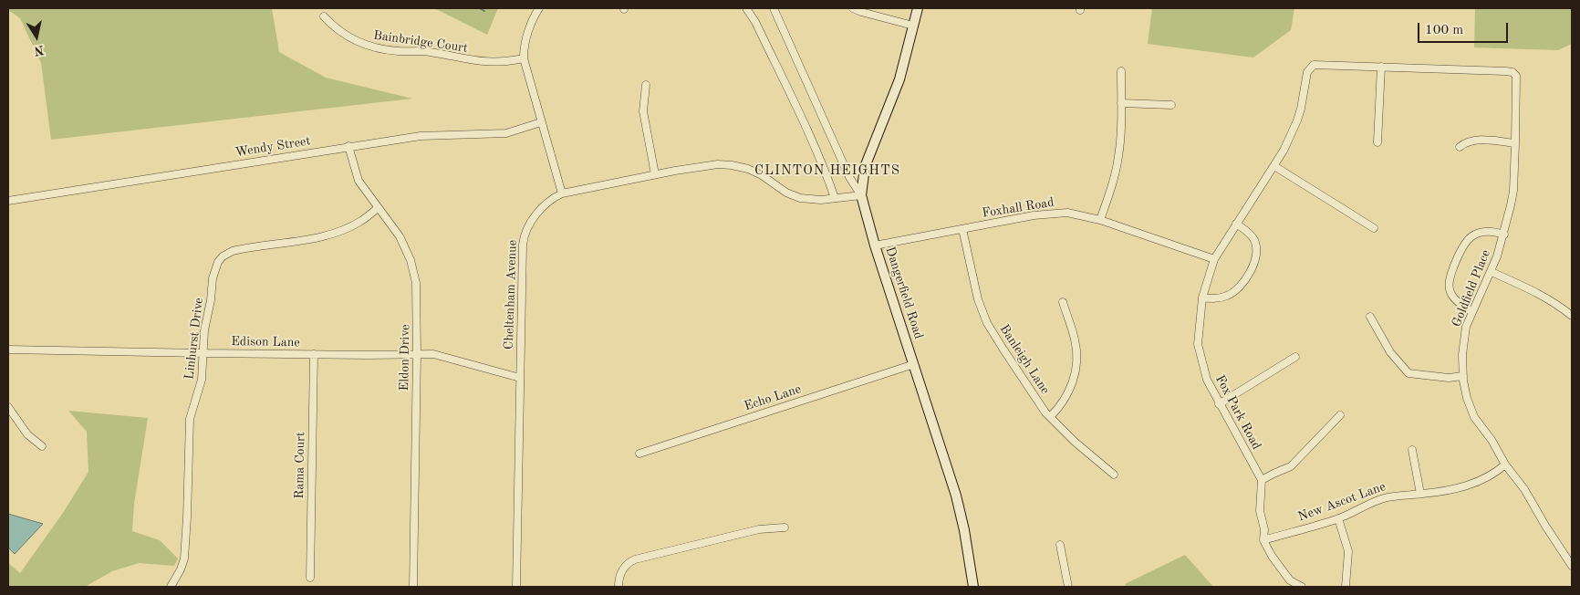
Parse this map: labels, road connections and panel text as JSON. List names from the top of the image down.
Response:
{
  "streets": {
    "street": [
      "Bainbridge Court",
      "Wendy Street",
      "Foxhall Road",
      "Goldfield Place",
      "Dangerfield Road",
      "Cheltenham Avenue",
      "Linhurst Drive",
      "Edison Lane",
      "Eldon Drive",
      "Banleigh Lane",
      "Echo Lane",
      "Fox Park Road",
      "Rama Court",
      "New Ascot Lane"
    ]
  },
  "crossings": [
    ["Wendy Street", "Eldon Drive"],
    ["Foxhall Road", "Dangerfield Road"],
    ["Foxhall Road", "Banleigh Lane"],
    ["Foxhall Road", "Fox Park Road"],
    ["Goldfield Place", "Fox Park Road"],
    ["Goldfield Place", "New Ascot Lane"],
    ["Dangerfield Road", "Cheltenham Avenue"],
    ["Dangerfield Road", "Echo Lane"],
    ["Cheltenham Avenue", "Edison Lane"],
    ["Linhurst Drive", "Edison Lane"],
    ["Linhurst Drive", "Eldon Drive"],
    ["Edison Lane", "Eldon Drive"],
    ["Edison Lane", "Rama Court"]
  ],
  "districts": ["CLINTON HEIGHTS"],
  "scale_bar": "100 m",
  "north": "bottom"
}
